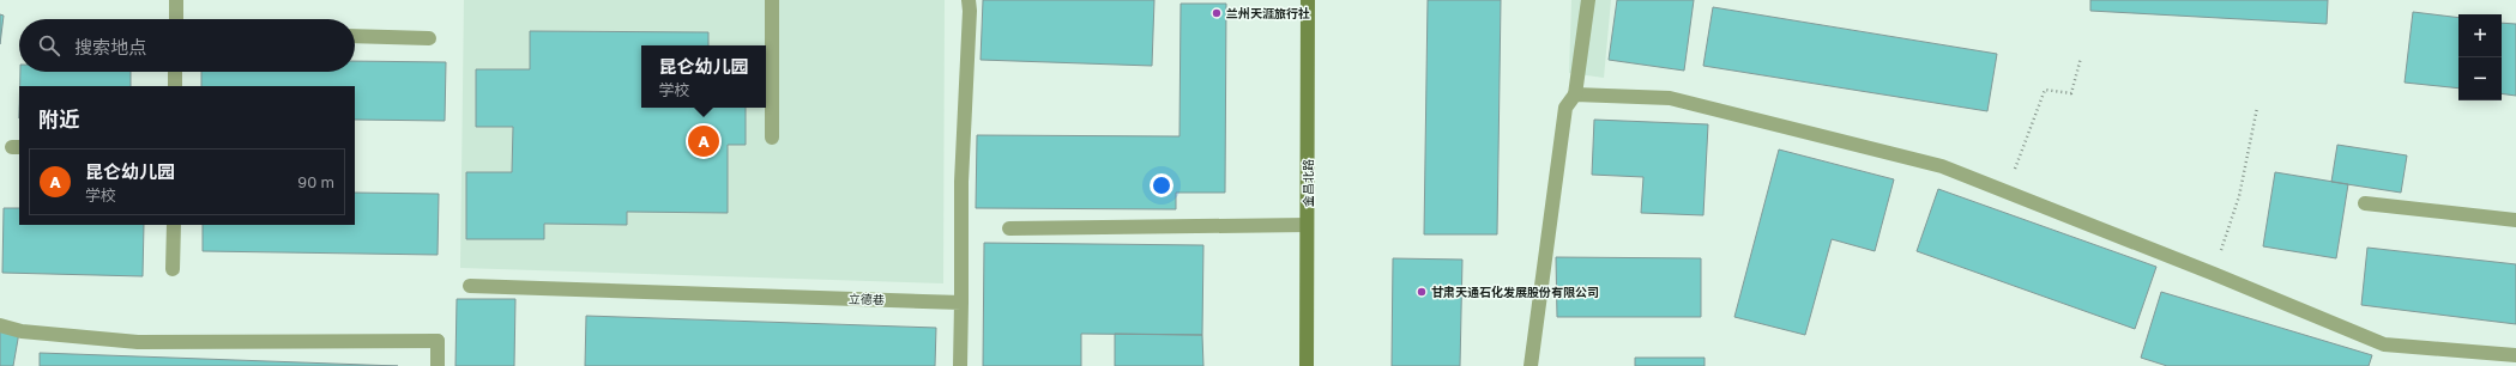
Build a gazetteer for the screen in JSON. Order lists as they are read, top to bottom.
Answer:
{
  "streets": {
    "main road": ["金昌北路"],
    "street": ["立德巷"]
  },
  "places": ["兰州天涯旅行社", "甘肃天通石化发展股份有限公司"],
  "page": {
    "map_buttons": ["+", "−"],
    "search": "搜索地点",
    "popup": ["昆仑幼儿园", "学校"],
    "heading": "附近",
    "pins": "A",
    "list": [
      {
        "mark": "A",
        "name": "昆仑幼儿园",
        "note": "学校",
        "value": "90 m"
      }
    ]
  }
}
